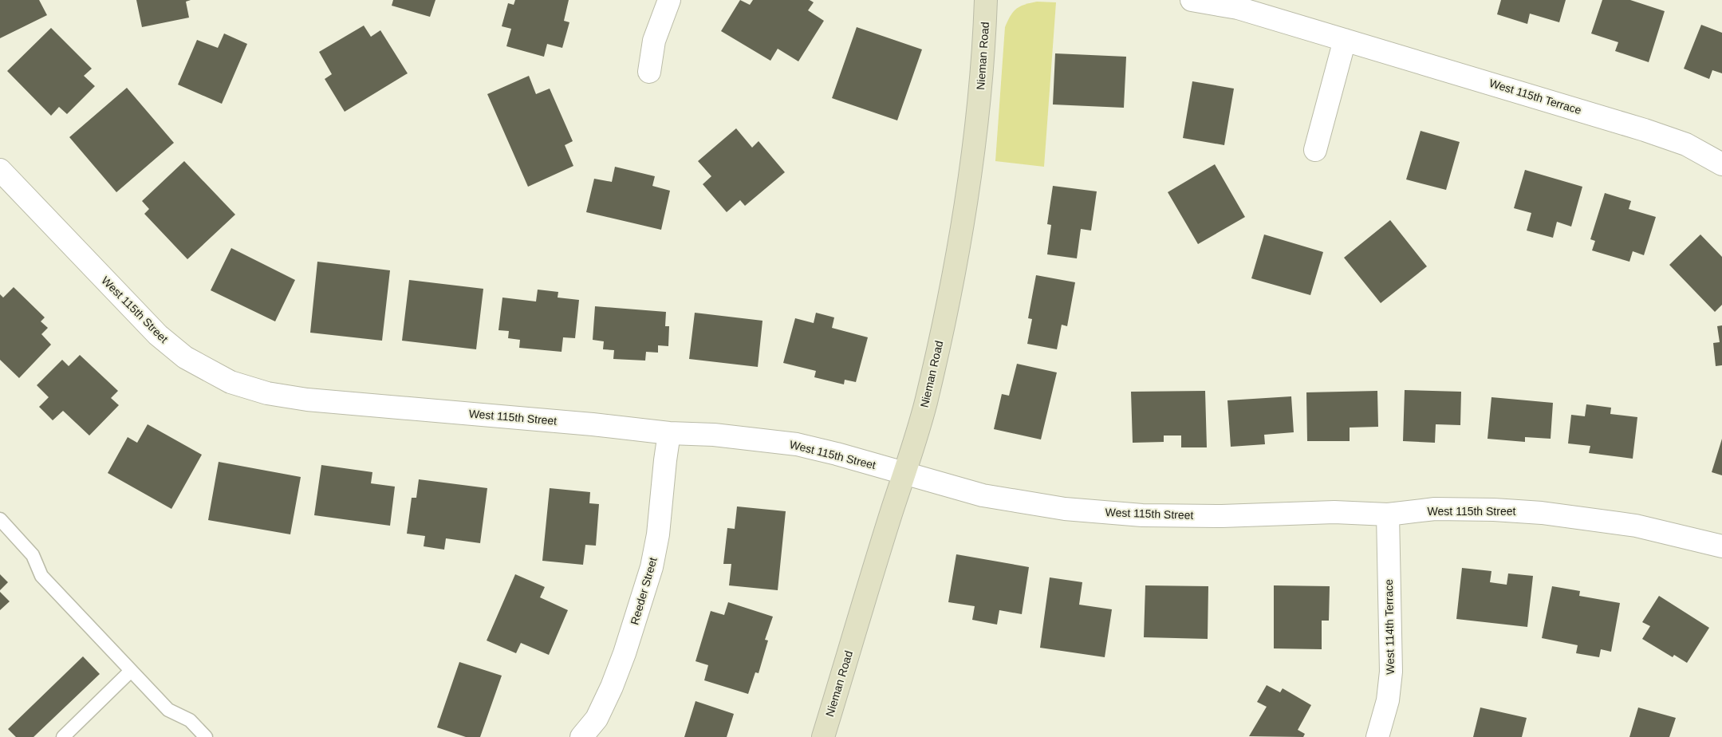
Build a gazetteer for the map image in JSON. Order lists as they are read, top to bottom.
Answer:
{
  "streets": {
    "street": [
      "Nieman Road",
      "West 115th Terrace",
      "West 115th Street",
      "Reeder Street",
      "West 114th Terrace"
    ]
  },
  "crossings": [
    ["Nieman Road", "West 115th Street"],
    ["West 115th Street", "Reeder Street"],
    ["West 115th Street", "West 114th Terrace"]
  ]
}
